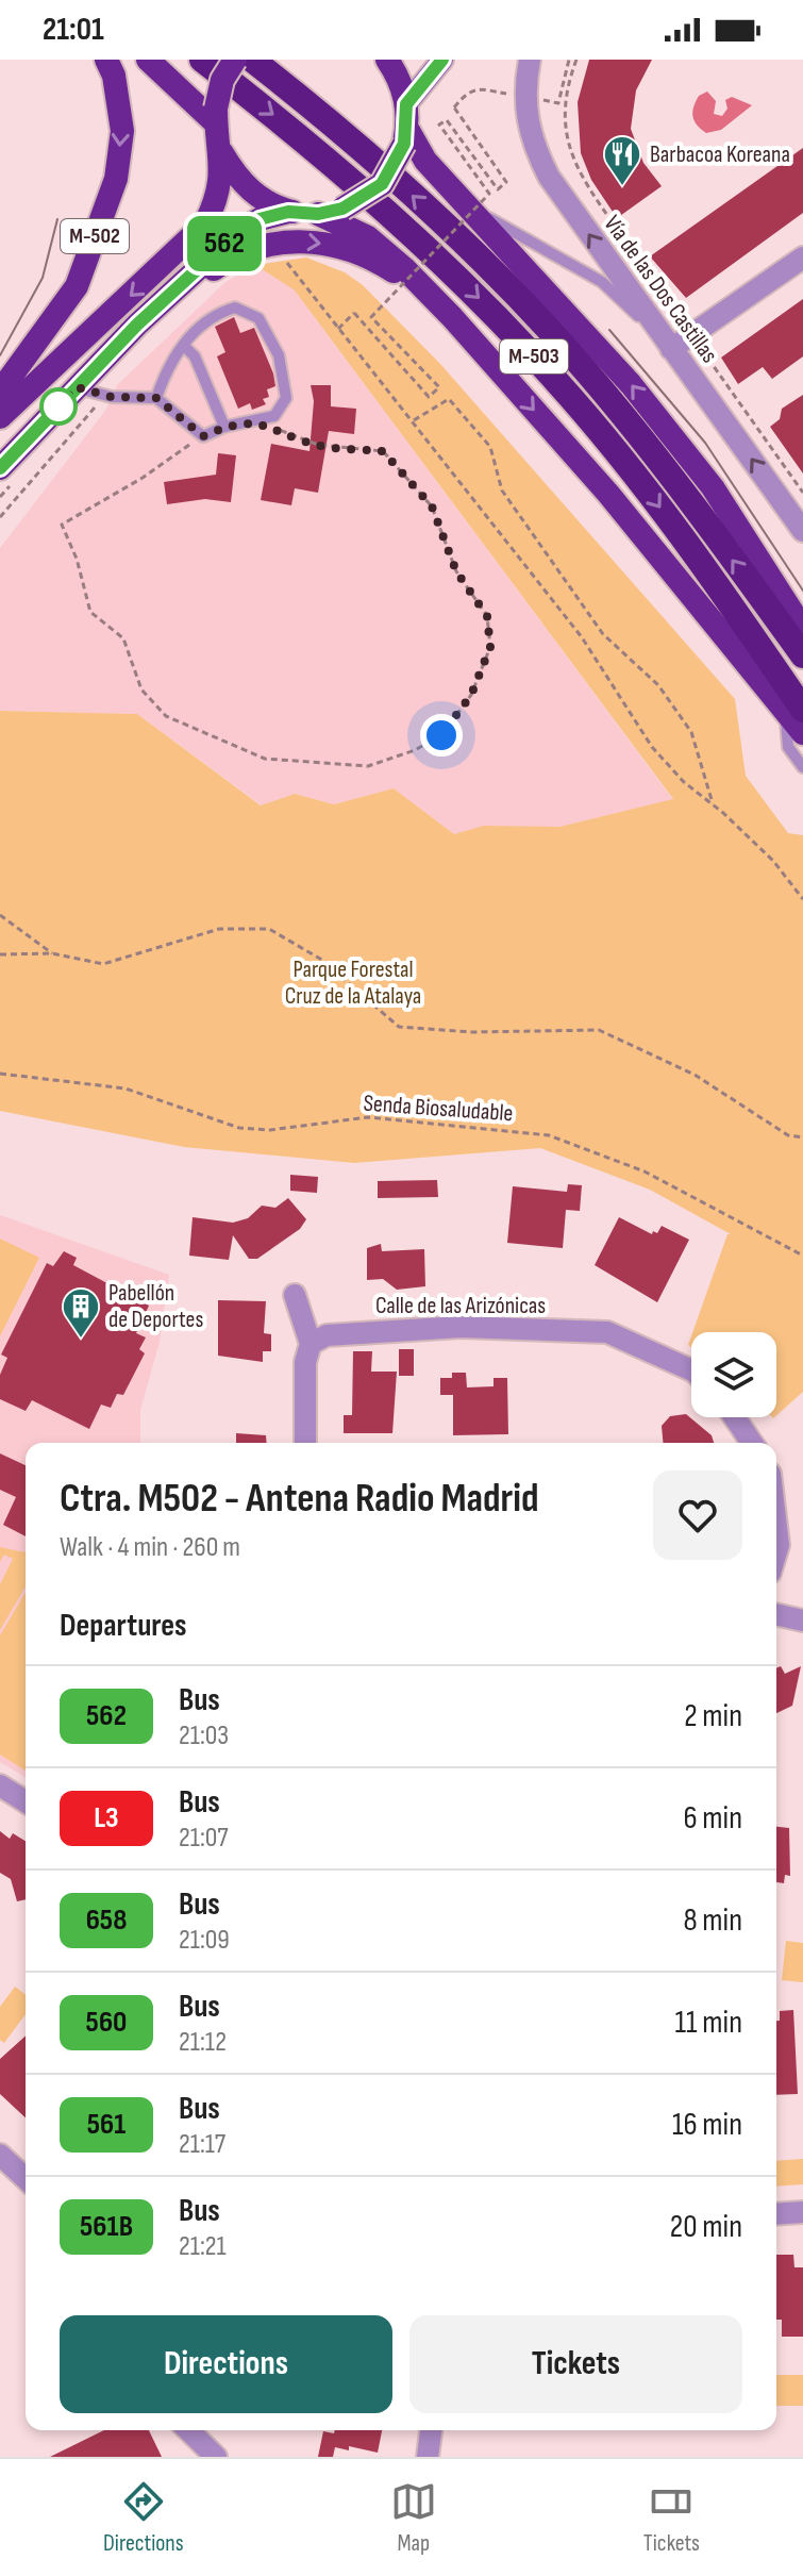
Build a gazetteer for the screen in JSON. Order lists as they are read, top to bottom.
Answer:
{
  "streets": {
    "highway": ["M-502", "M-503"],
    "street": ["Vía de las Dos Castillas", "Calle de las Arizónicas"],
    "path": ["Senda Biosaludable"]
  },
  "crossings": [
    ["M-502", "M-503"]
  ],
  "one_way": ["Vía de las Dos Castillas"],
  "parks": ["Parque Forestal Cruz de la Atalaya"],
  "places": {
    "restaurant": ["Barbacoa Koreana"],
    "building": ["Pabellón de Deportes"]
  },
  "lines": ["bus line 562"],
  "page": {
    "status": "21:01",
    "on_map": "562",
    "heading": [
      ["Ctra. M502 - Antena Radio Madrid", "Walk · 4 min · 260 m"],
      "Departures"
    ],
    "list": [
      {
        "mark": "562",
        "name": "Bus",
        "note": "21:03",
        "value": "2 min"
      },
      {
        "mark": "L3",
        "name": "Bus",
        "note": "21:07",
        "value": "6 min"
      },
      {
        "mark": "658",
        "name": "Bus",
        "note": "21:09",
        "value": "8 min"
      },
      {
        "mark": "560",
        "name": "Bus",
        "note": "21:12",
        "value": "11 min"
      },
      {
        "mark": "561",
        "name": "Bus",
        "note": "21:17",
        "value": "16 min"
      },
      {
        "mark": "561B",
        "name": "Bus",
        "note": "21:21",
        "value": "20 min"
      }
    ],
    "buttons": ["Directions", "Tickets"],
    "tabs": ["Directions", "Map", "Tickets"]
  }
}
